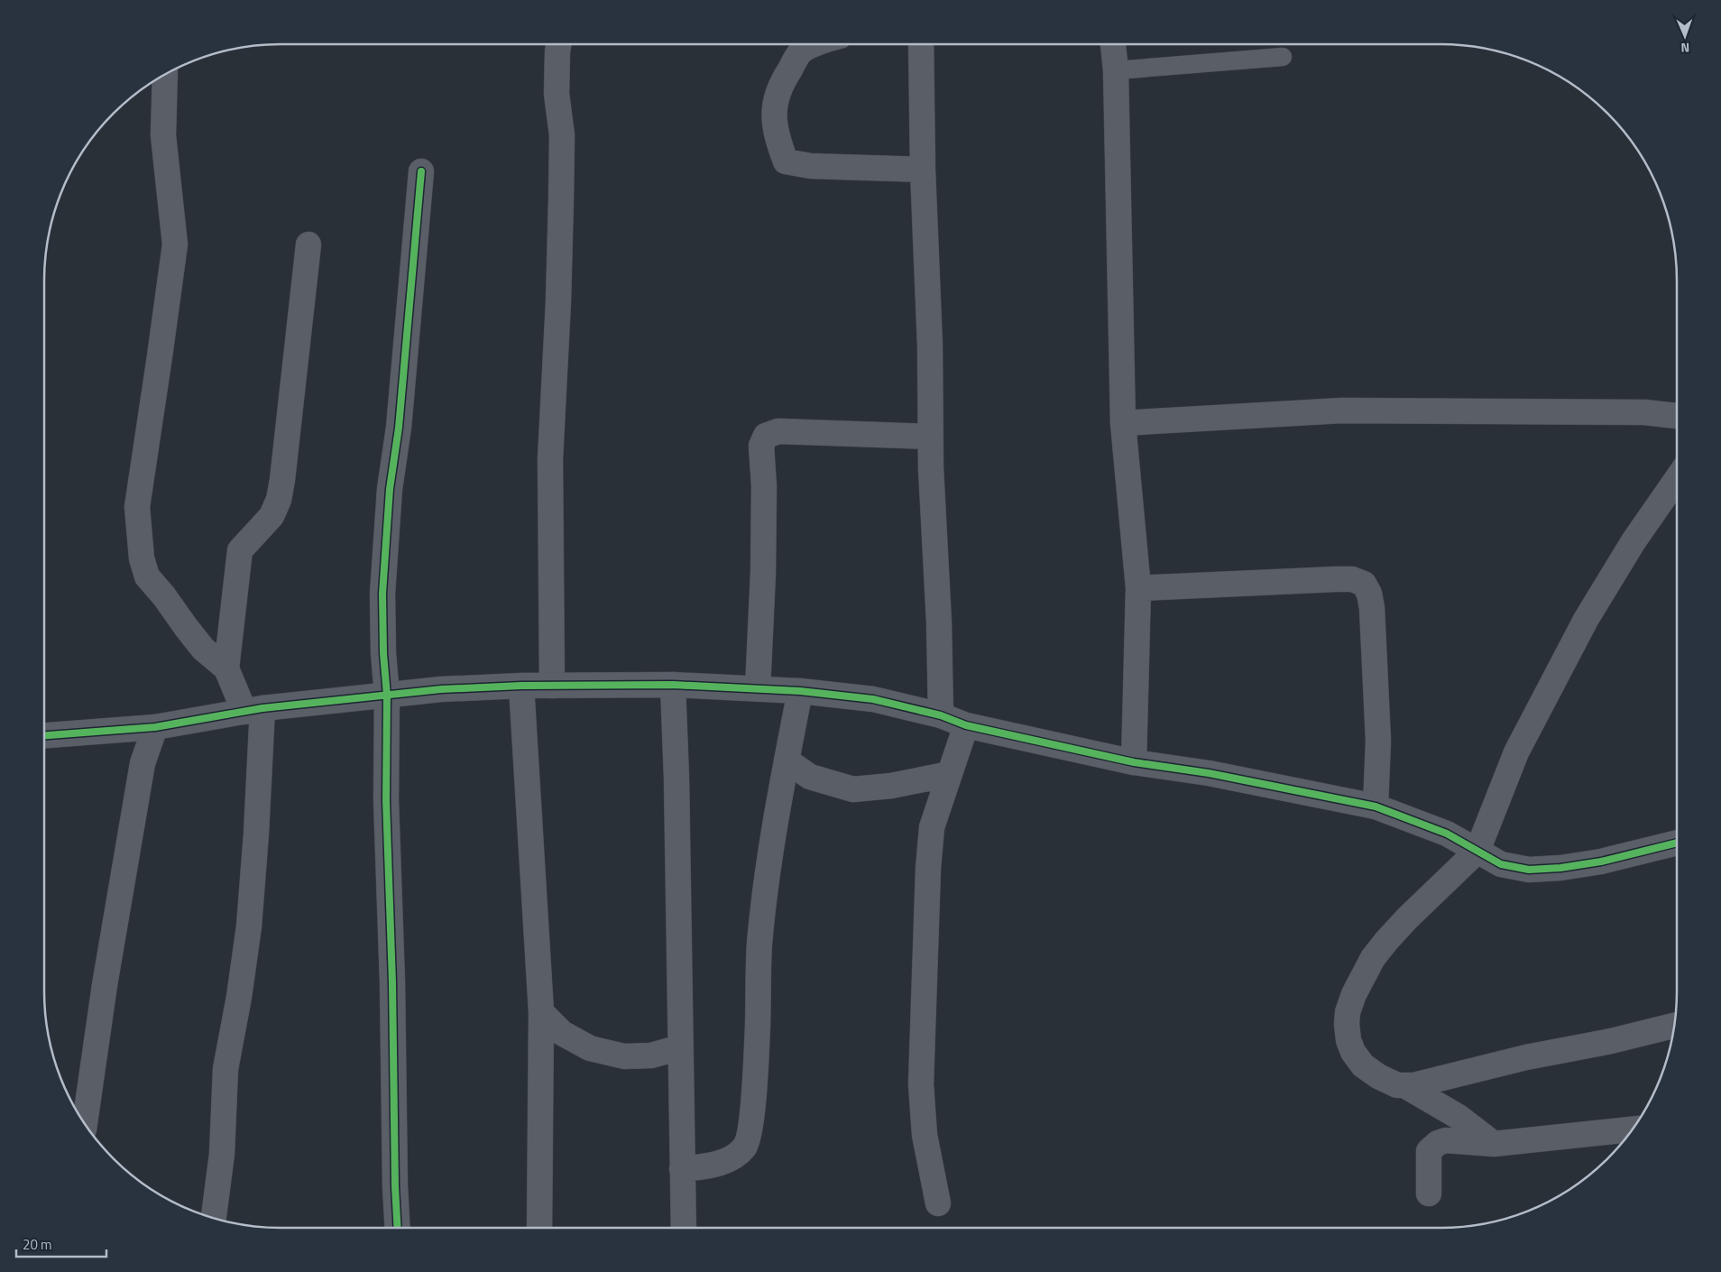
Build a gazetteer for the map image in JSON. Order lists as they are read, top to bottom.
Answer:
{
  "scale_bar": "20 m",
  "north": "bottom"
}
